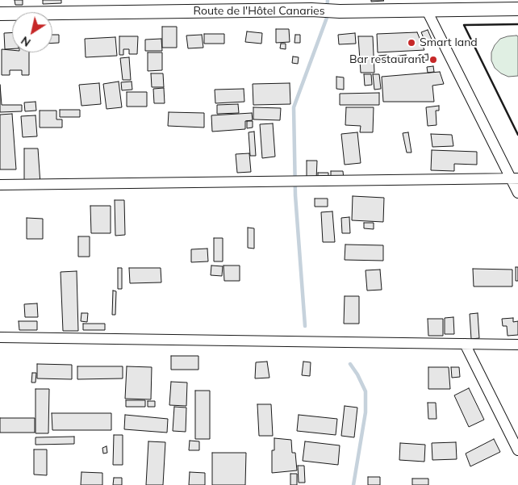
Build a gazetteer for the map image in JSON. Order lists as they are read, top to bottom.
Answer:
{
  "streets": {
    "street": ["Route de l'Hôtel Canaries"]
  },
  "places": ["Smart land", "Bar restaurant"],
  "north": "bottom left"
}
